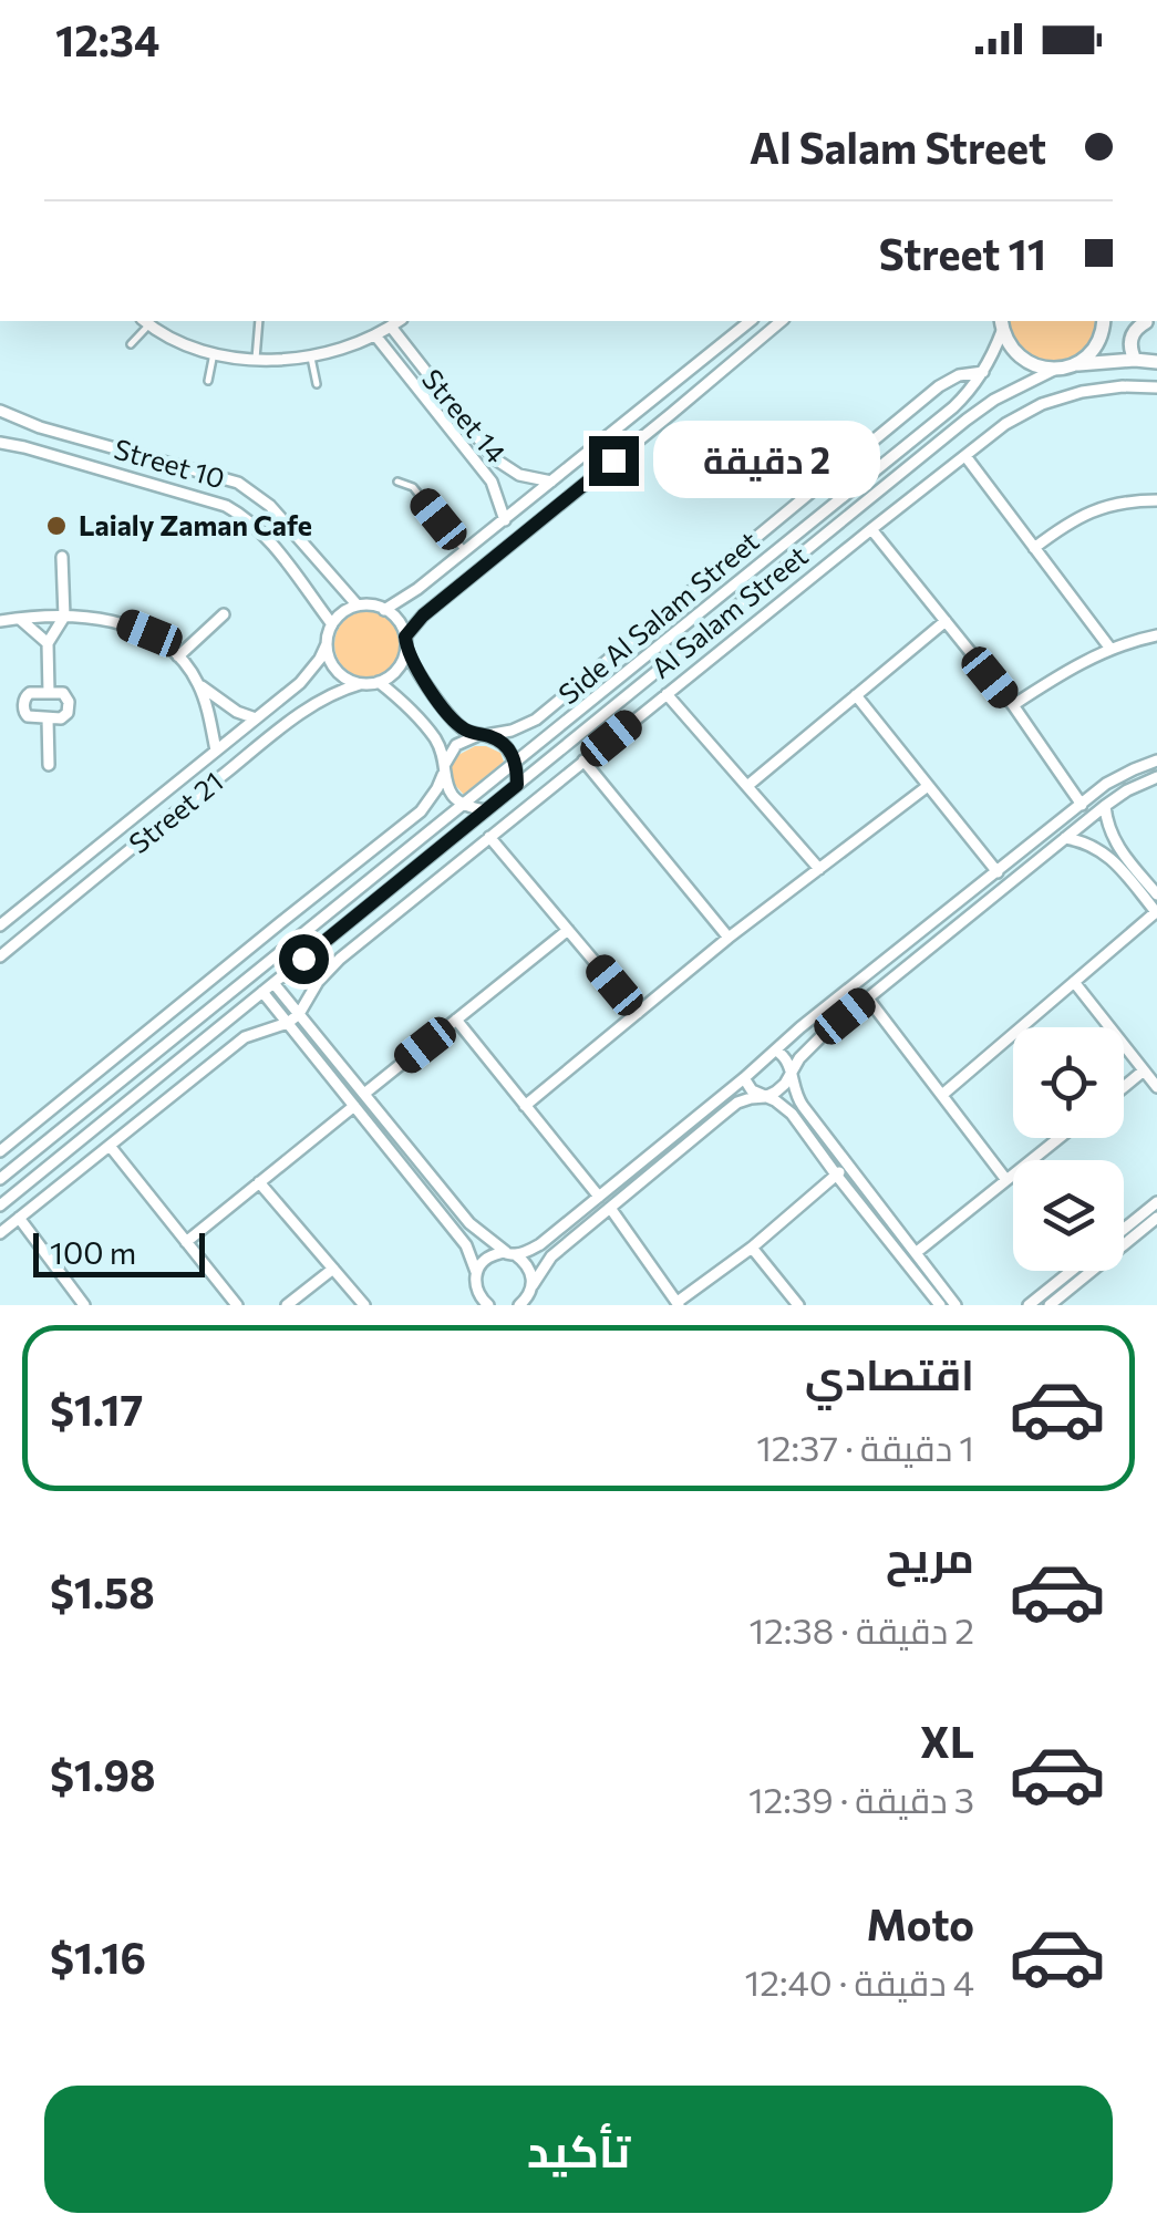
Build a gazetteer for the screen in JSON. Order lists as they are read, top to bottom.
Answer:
{
  "streets": {
    "street": [
      "Street 14",
      "Street 10",
      "Al Salam Street",
      "Side Al Salam Street",
      "Street 21"
    ]
  },
  "crossings": [
    ["Street 10", "Street 21"],
    ["Al Salam Street", "Side Al Salam Street"]
  ],
  "places": ["Laialy Zaman Cafe"],
  "scale_bar": "100 m",
  "page": {
    "status": "12:34",
    "banner": ["Al Salam Street", "Street 11"],
    "bubble": "2 دقيقة",
    "scale": "100 m",
    "list": [
      {
        "name": "اقتصادي",
        "note": "1 دقيقة · 12:37",
        "value": "$1.17"
      },
      {
        "name": "مريح",
        "note": "2 دقيقة · 12:38",
        "value": "$1.58"
      },
      {
        "name": "XL",
        "note": "3 دقيقة · 12:39",
        "value": "$1.98"
      },
      {
        "name": "Moto",
        "note": "4 دقيقة · 12:40",
        "value": "$1.16"
      }
    ],
    "buttons": "تأكيد"
  }
}
